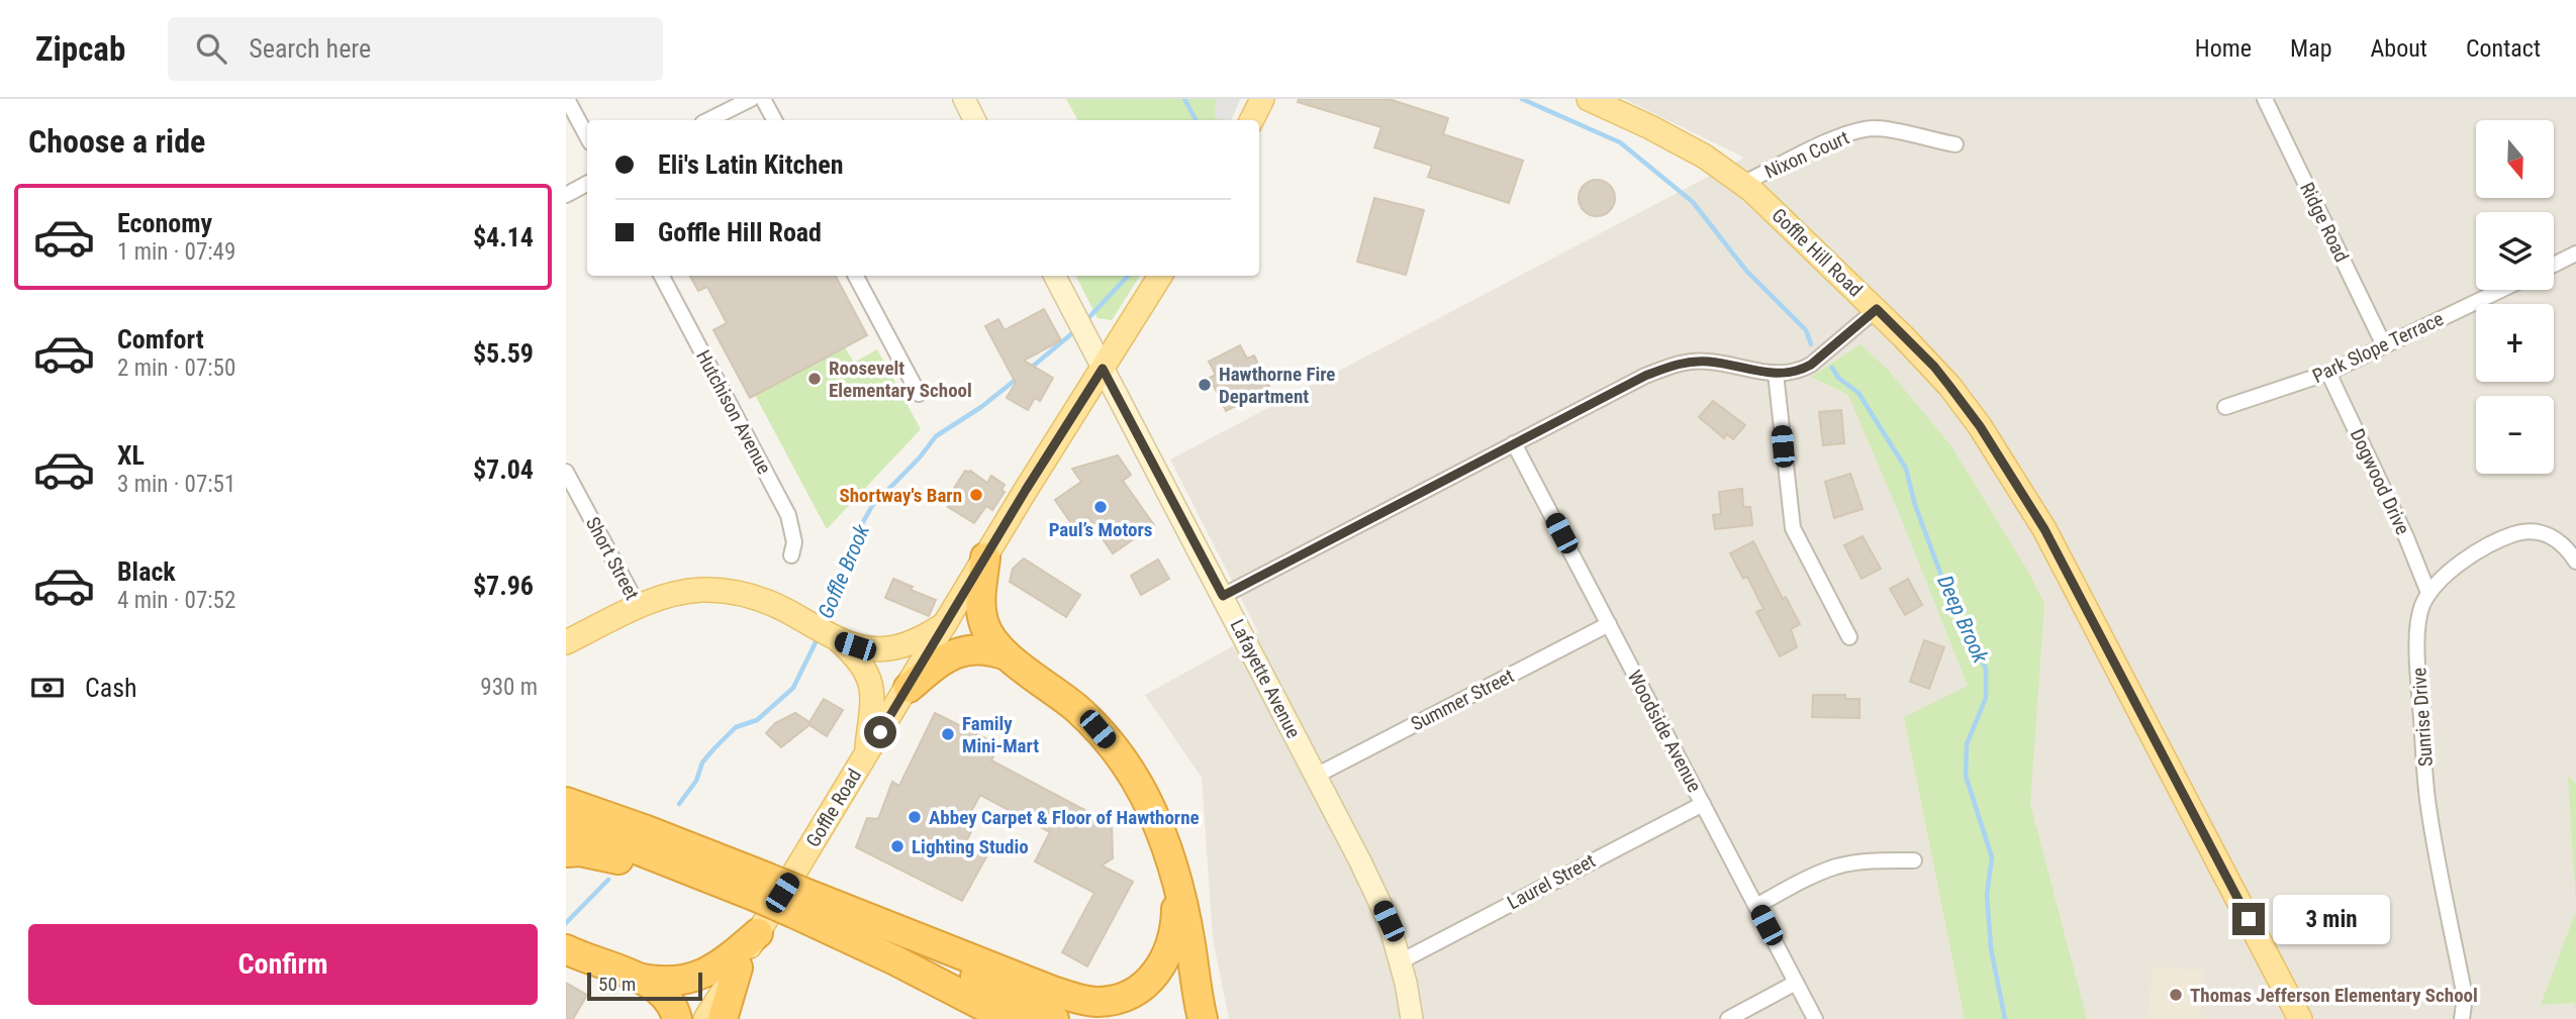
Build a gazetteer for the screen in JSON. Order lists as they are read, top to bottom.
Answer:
{
  "streets": {
    "main road": ["Goffle Hill Road", "Goffle Road"],
    "street": [
      "Nixon Court",
      "Ridge Road",
      "Park Slope Terrace",
      "Hutchison Avenue",
      "Dogwood Drive",
      "Short Street",
      "Lafayette Avenue",
      "Summer Street",
      "Sunrise Drive",
      "Woodside Avenue",
      "Laurel Street"
    ]
  },
  "crossings": [
    ["Nixon Court", "Goffle Hill Road"],
    ["Ridge Road", "Park Slope Terrace"],
    ["Park Slope Terrace", "Dogwood Drive"],
    ["Dogwood Drive", "Sunrise Drive"],
    ["Lafayette Avenue", "Summer Street"],
    ["Lafayette Avenue", "Goffle Road"],
    ["Lafayette Avenue", "Laurel Street"],
    ["Summer Street", "Woodside Avenue"],
    ["Woodside Avenue", "Laurel Street"]
  ],
  "water": ["Goffle Brook", "Deep Brook"],
  "places": [
    "Roosevelt Elementary School",
    "Hawthorne Fire Department",
    "Shortway's Barn",
    "Paul’s Motors",
    "Family Mini-Mart",
    "Abbey Carpet & Floor of Hawthorne",
    "Lighting Studio",
    "Thomas Jefferson Elementary School"
  ],
  "scale_bar": "50 m",
  "north": "bottom",
  "page": {
    "header": "Zipcab",
    "search": "Search here",
    "nav": [
      "Home",
      "Map",
      "About",
      "Contact"
    ],
    "heading": "Choose a ride",
    "map_buttons": ["+", "−"],
    "banner": ["Eli's Latin Kitchen", "Goffle Hill Road"],
    "list": [
      {
        "name": "Economy",
        "note": "1 min · 07:49",
        "value": "$4.14"
      },
      {
        "name": "Comfort",
        "note": "2 min · 07:50",
        "value": "$5.59"
      },
      {
        "name": "XL",
        "note": "3 min · 07:51",
        "value": "$7.04"
      },
      {
        "name": "Black",
        "note": "4 min · 07:52",
        "value": "$7.96"
      }
    ],
    "pay": ["Cash", "930 m"],
    "bubble": "3 min",
    "buttons": "Confirm",
    "scale": "50 m"
  }
}
